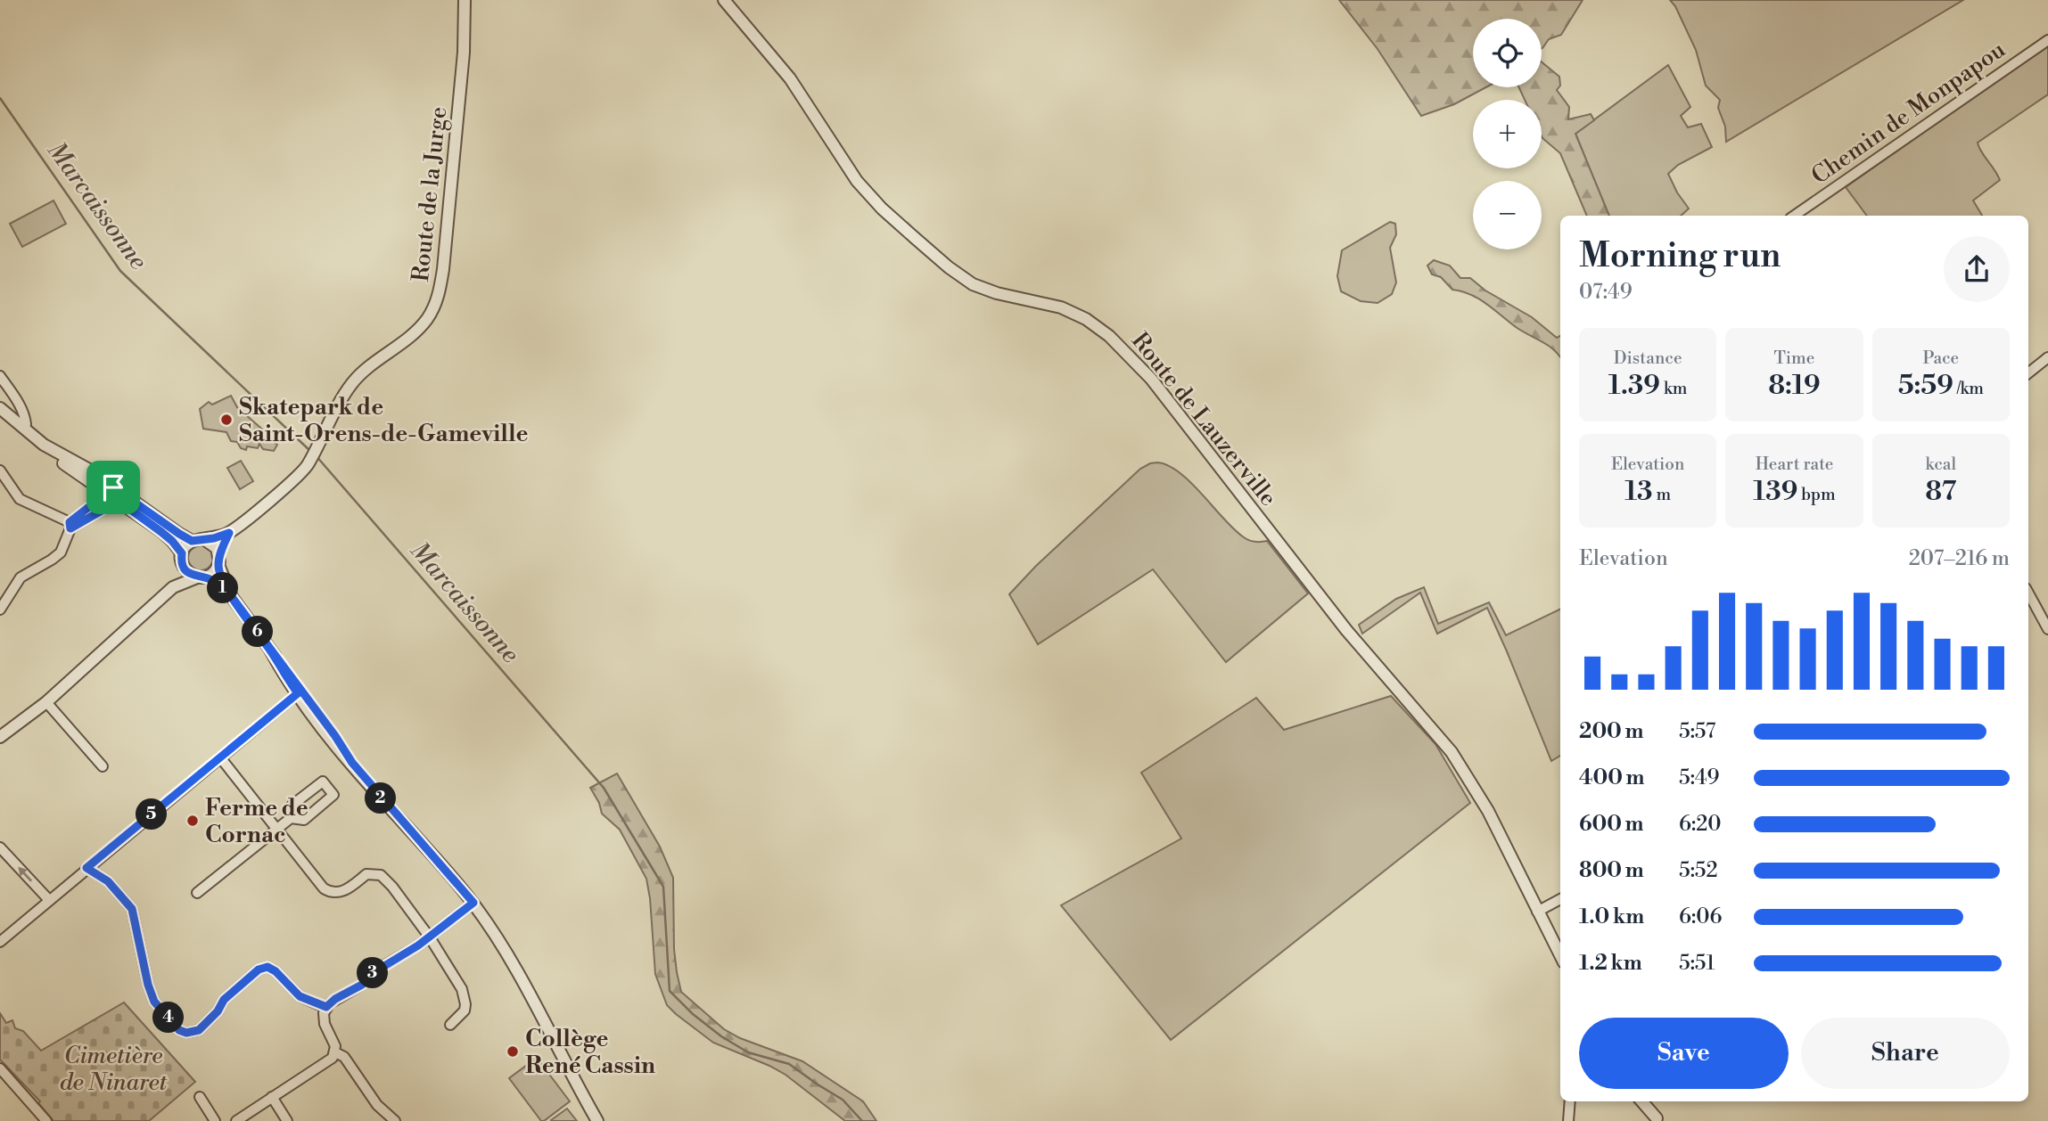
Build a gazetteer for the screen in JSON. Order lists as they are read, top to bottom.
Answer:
{
  "streets": {
    "street": ["Chemin de Monpapou", "Route de la Jurge", "Route de Lauzerville"]
  },
  "water": ["Marcaissonne"],
  "parks": ["Cimetière de Ninaret"],
  "places": ["Skatepark de Saint-Orens-de-Gameville", "Ferme de Cornac", "Collège René Cassin"],
  "page": {
    "map_buttons": ["+", "−"],
    "heading": ["Morning run", "07:49"],
    "stats": [
      ["Distance", "1.39 km"],
      ["Time", "8:19"],
      ["Pace", "5:59 /km"],
      ["Elevation", "13 m"],
      ["Heart rate", "139 bpm"],
      ["kcal", "87"]
    ],
    "chart": ["Elevation", "207–216 m"],
    "pins": [
      "1",
      "6",
      "2",
      "5",
      "3",
      "4"
    ],
    "list": [
      {
        "name": "200 m",
        "note": "5:57"
      },
      {
        "name": "400 m",
        "note": "5:49"
      },
      {
        "name": "600 m",
        "note": "6:20"
      },
      {
        "name": "800 m",
        "note": "5:52"
      },
      {
        "name": "1.0 km",
        "note": "6:06"
      },
      {
        "name": "1.2 km",
        "note": "5:51"
      }
    ],
    "buttons": ["Save", "Share"]
  }
}
